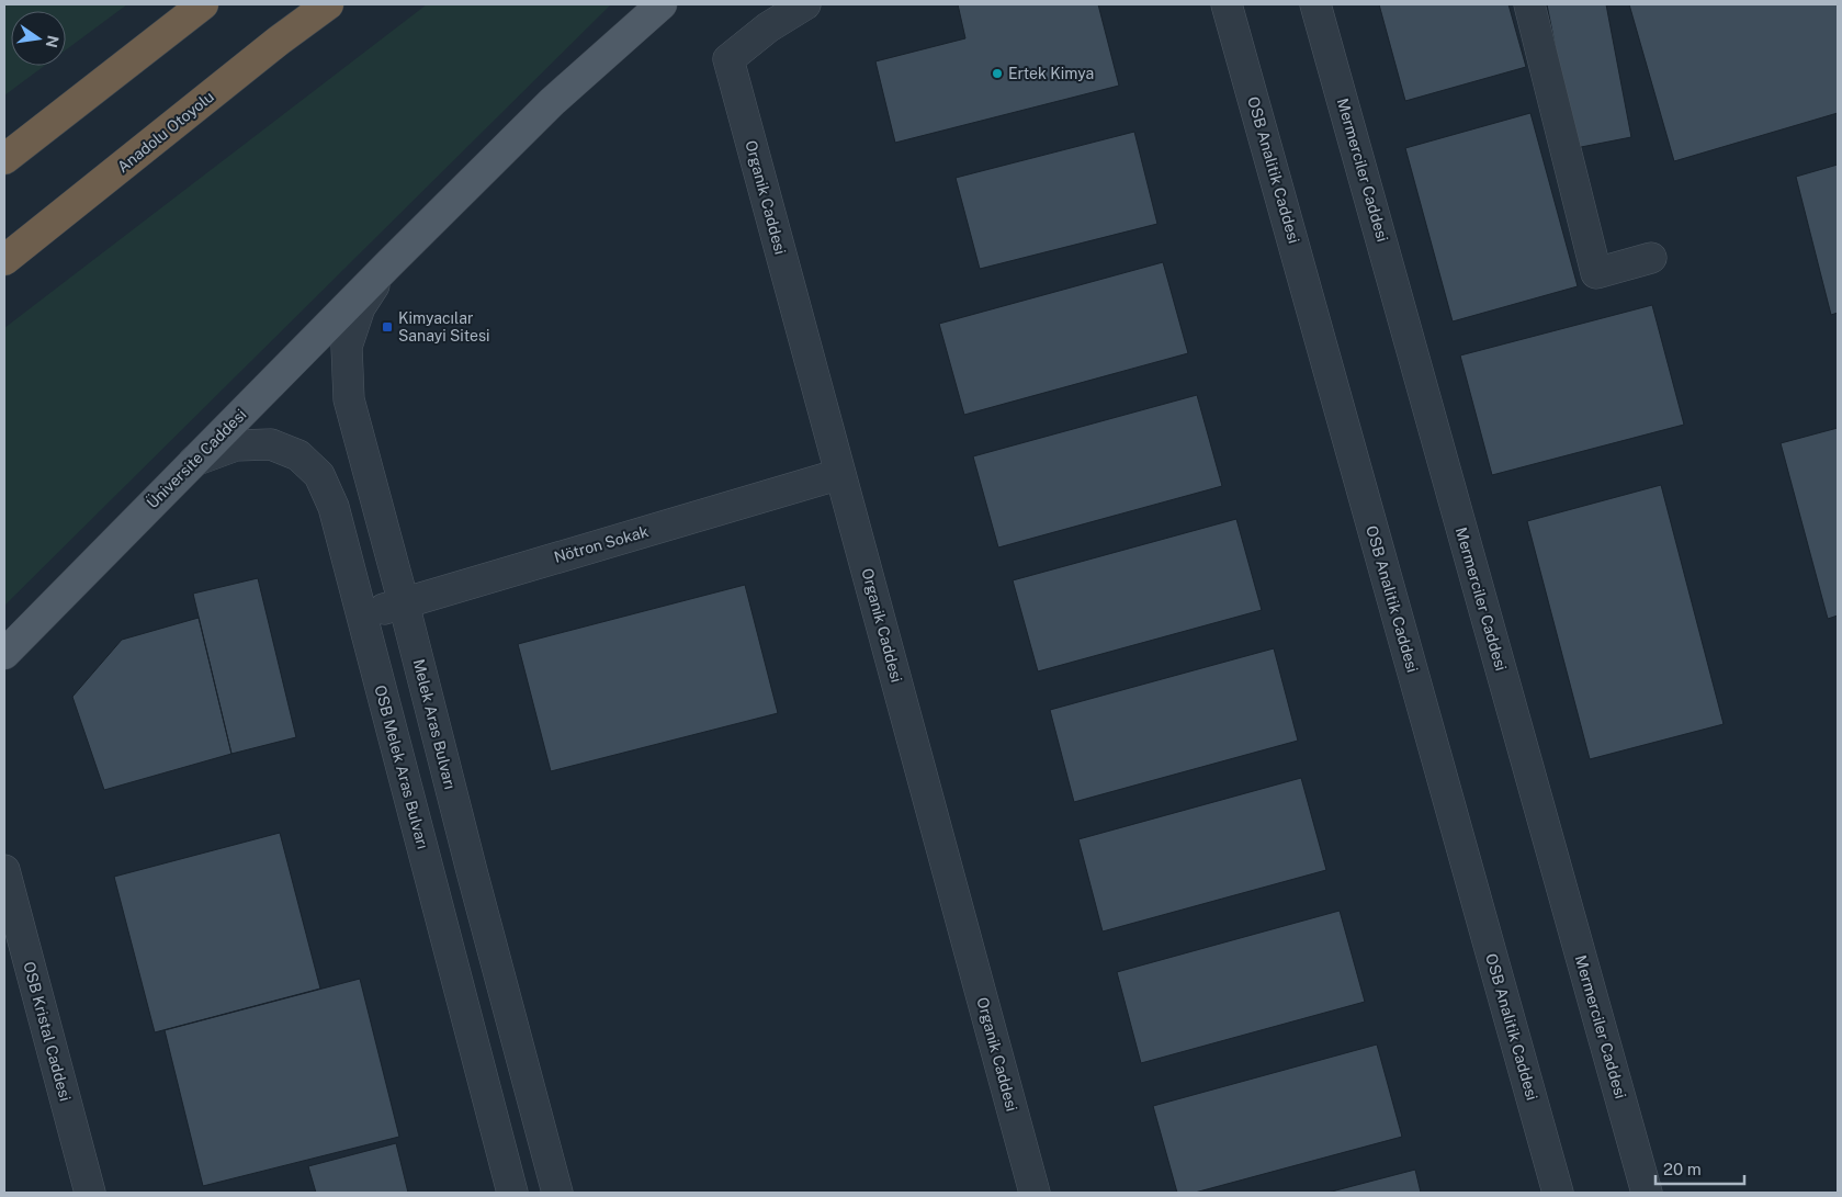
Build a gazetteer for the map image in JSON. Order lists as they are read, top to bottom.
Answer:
{
  "streets": {
    "highway": ["Anadolu Otoyolu"],
    "main road": ["Üniversite Caddesi"],
    "street": [
      "OSB Analitik Caddesi",
      "Mermerciler Caddesi",
      "Organik Caddesi",
      "Nötron Sokak",
      "Melek Aras Bulvarı",
      "OSB Melek Aras Bulvarı",
      "OSB Kristal Caddesi"
    ]
  },
  "crossings": [
    ["Organik Caddesi", "Nötron Sokak"],
    ["Üniversite Caddesi", "Melek Aras Bulvarı"],
    ["Üniversite Caddesi", "OSB Melek Aras Bulvarı"],
    ["Nötron Sokak", "Melek Aras Bulvarı"],
    ["Nötron Sokak", "OSB Melek Aras Bulvarı"]
  ],
  "places": {
    "other": ["Ertek Kimya"],
    "transit": ["Kimyacılar Sanayi Sitesi"]
  },
  "scale_bar": "20 m",
  "north": "right"
}
